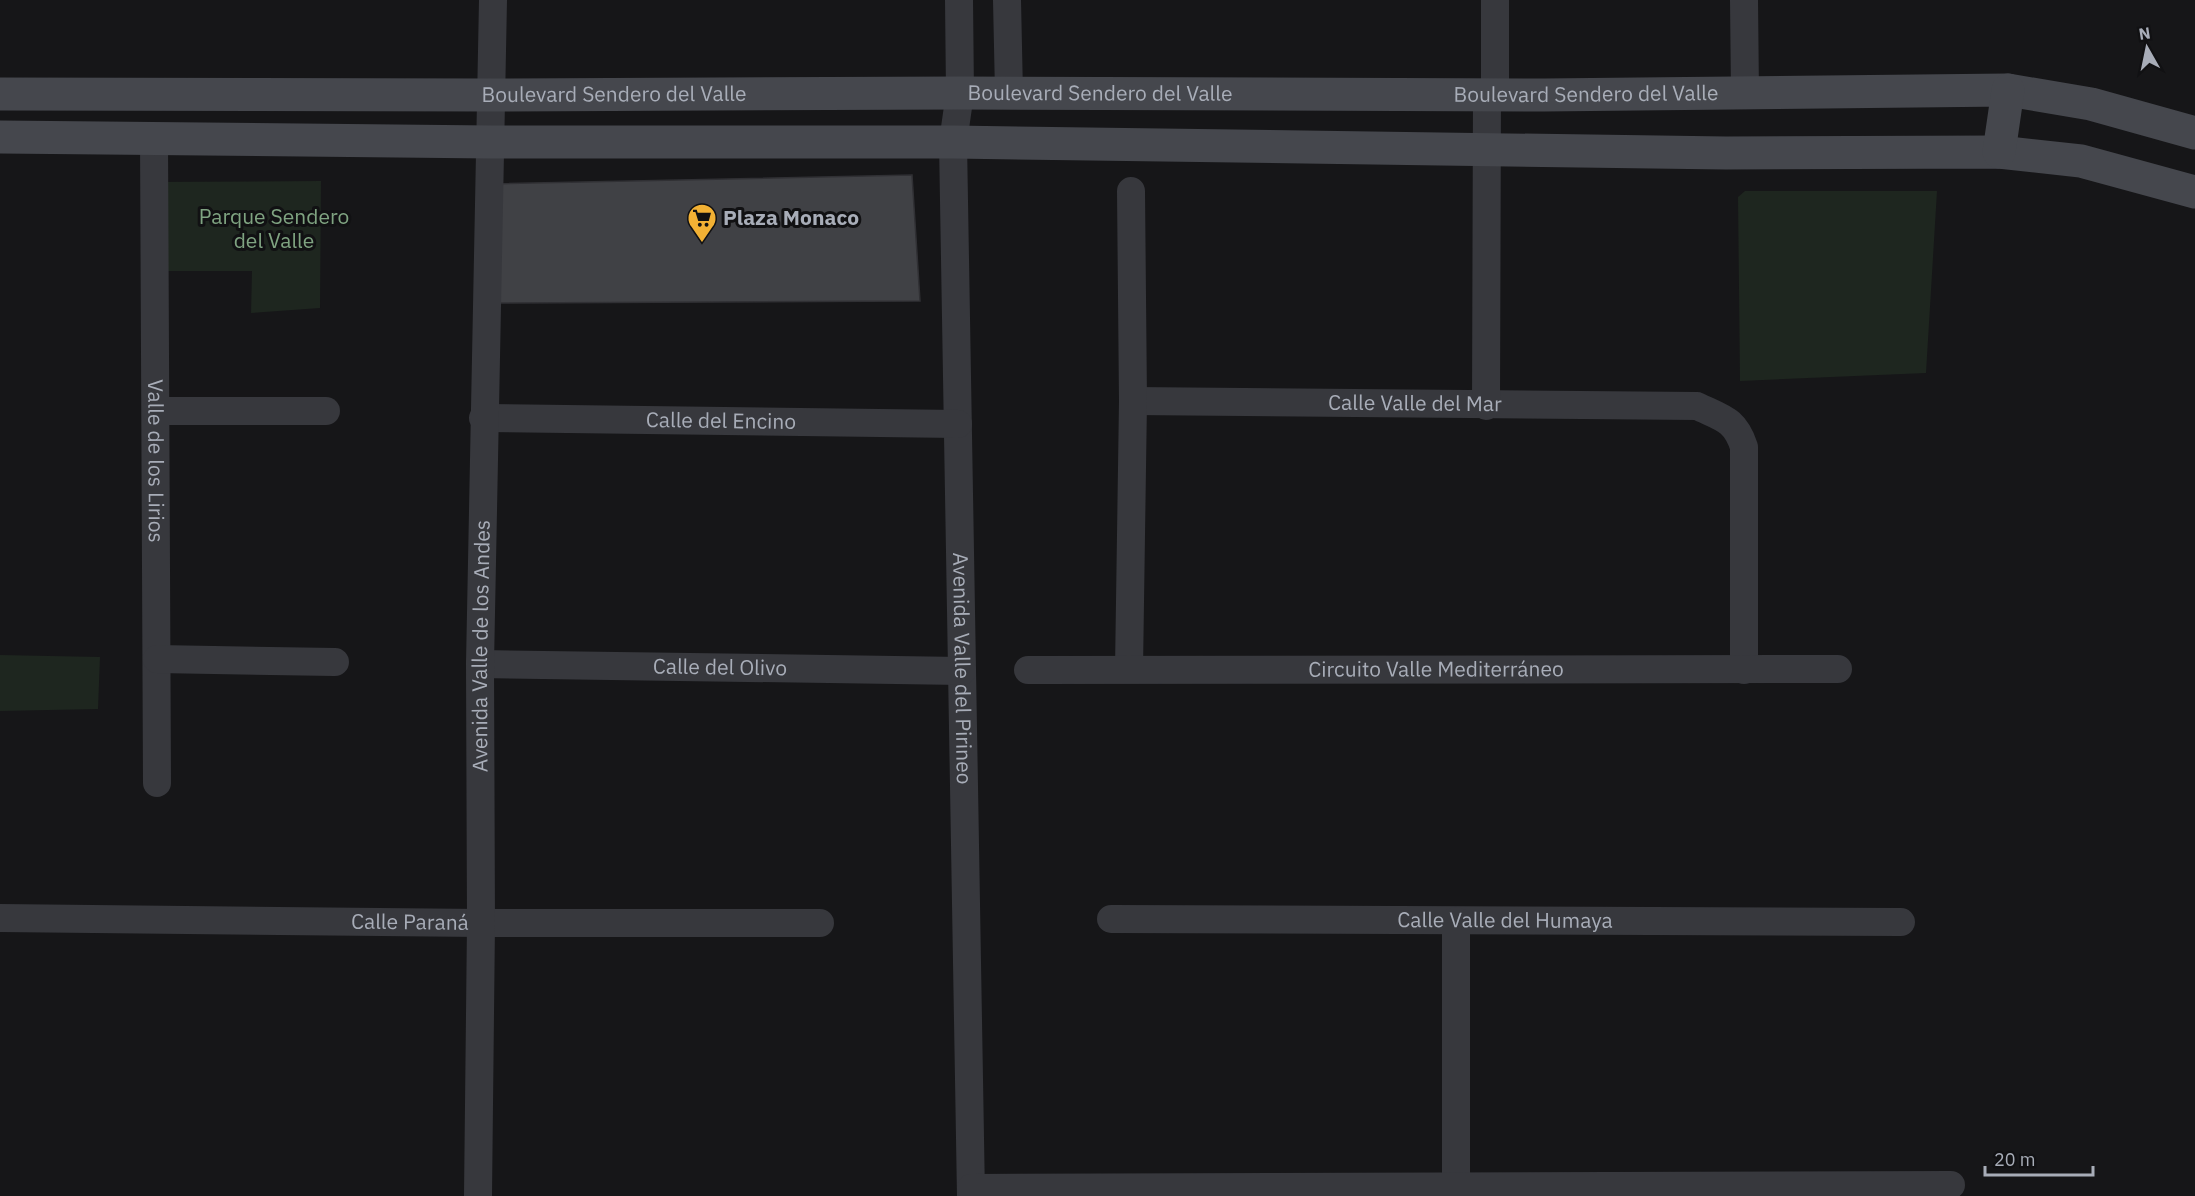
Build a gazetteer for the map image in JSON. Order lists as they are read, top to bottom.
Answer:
{
  "streets": {
    "street": [
      "Boulevard Sendero del Valle",
      "Calle Valle del Mar",
      "Calle del Encino",
      "Valle de los Lirios",
      "Avenida Valle de los Andes",
      "Calle del Olivo",
      "Avenida Valle del Pirineo",
      "Circuito Valle Mediterráneo",
      "Calle Valle del Humaya",
      "Calle Paraná"
    ]
  },
  "crossings": [
    ["Boulevard Sendero del Valle", "Avenida Valle de los Andes"],
    ["Boulevard Sendero del Valle", "Avenida Valle del Pirineo"],
    ["Calle Valle del Mar", "Circuito Valle Mediterráneo"],
    ["Calle del Encino", "Avenida Valle de los Andes"],
    ["Calle del Encino", "Avenida Valle del Pirineo"],
    ["Avenida Valle de los Andes", "Calle del Olivo"],
    ["Avenida Valle de los Andes", "Calle Paraná"],
    ["Calle del Olivo", "Avenida Valle del Pirineo"]
  ],
  "parks": ["Parque Sendero del Valle"],
  "places": {
    "supermarket": ["Plaza Monaco"]
  },
  "scale_bar": "20 m",
  "north": "top"
}
